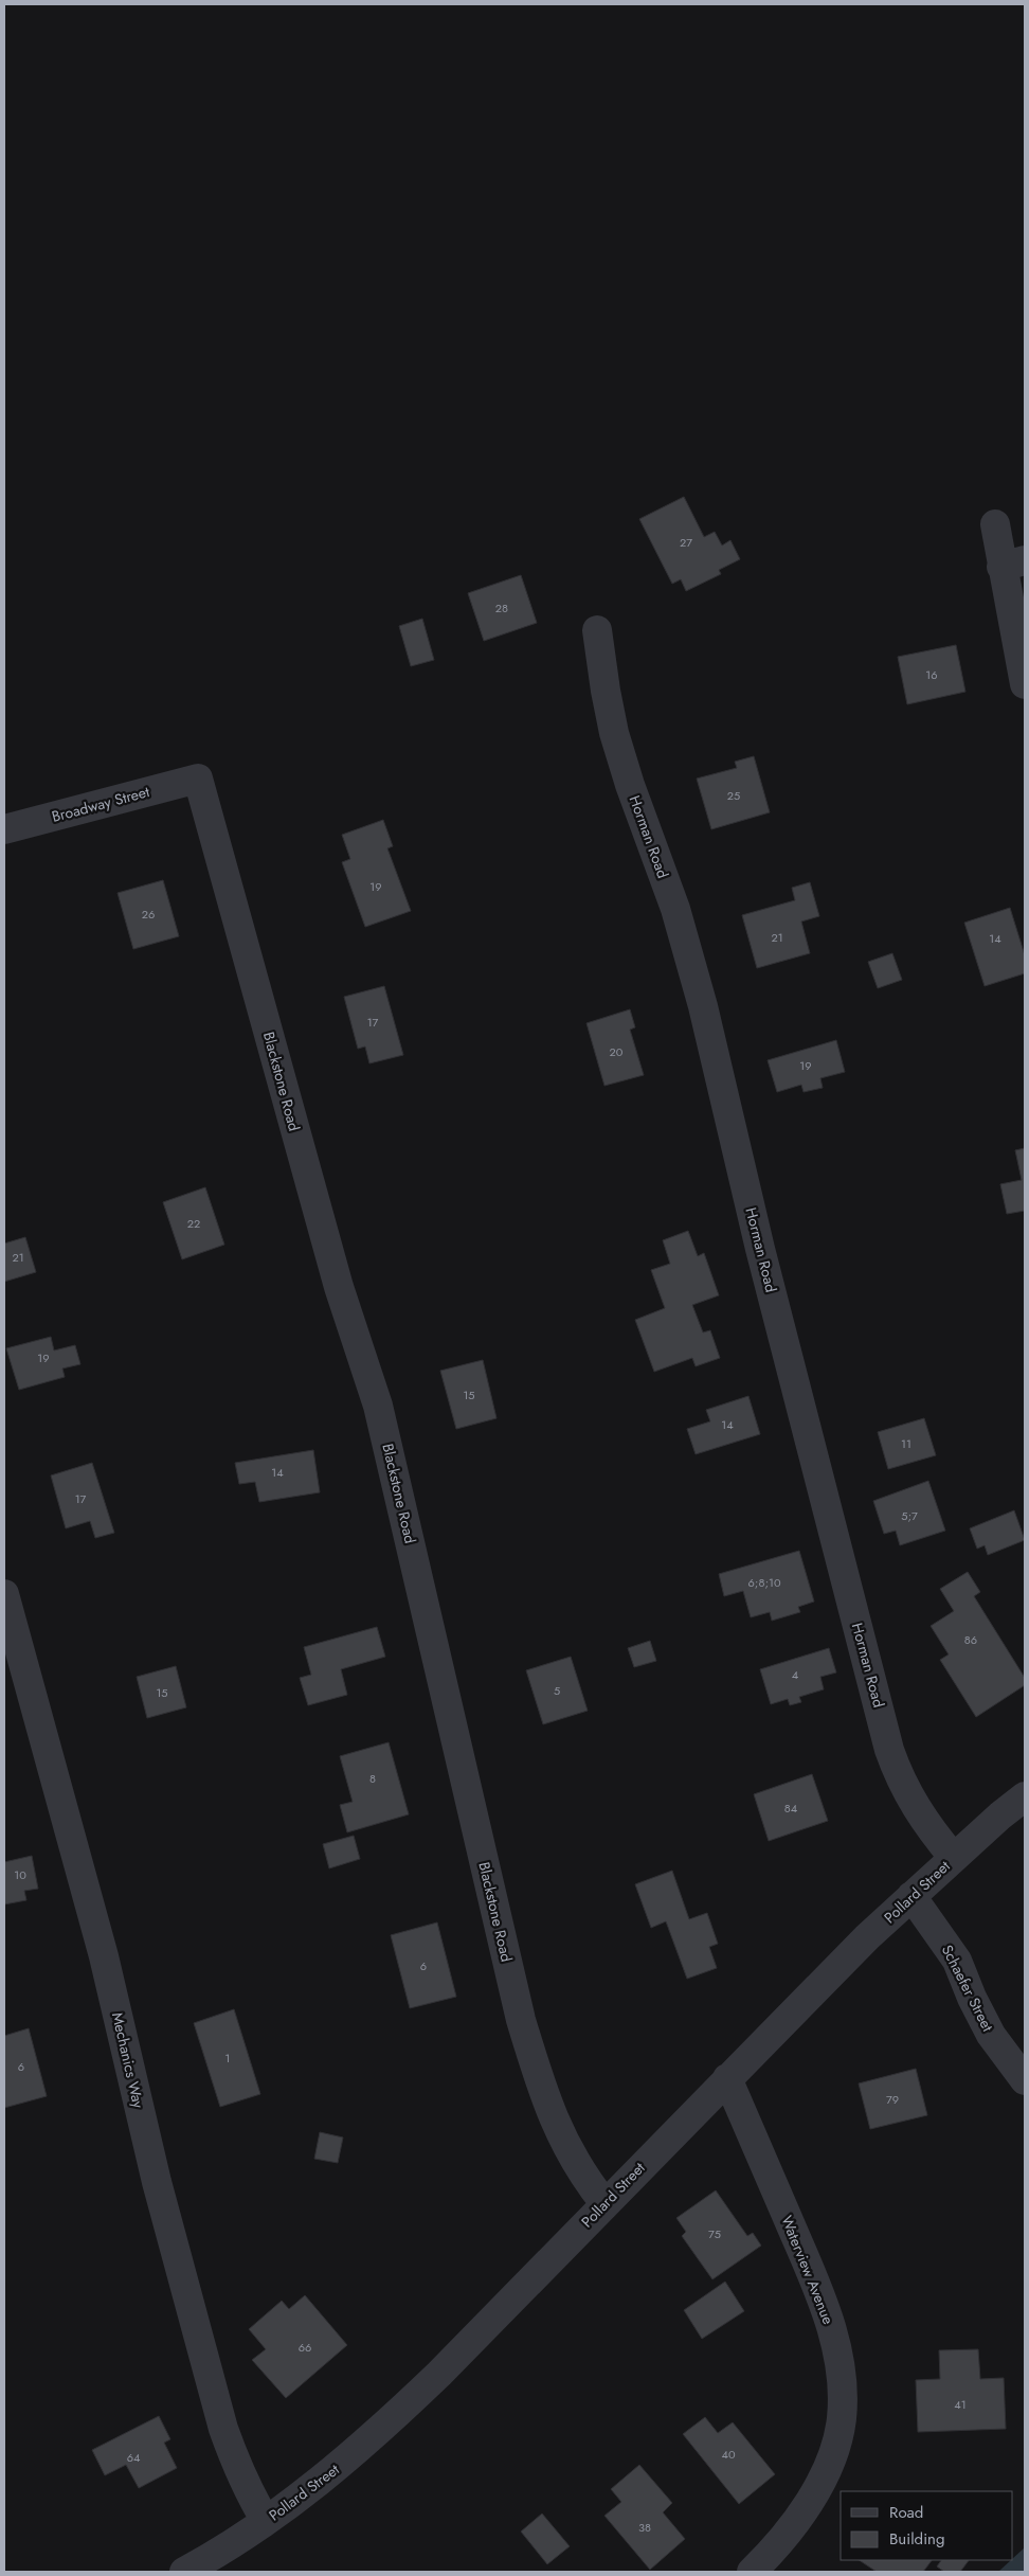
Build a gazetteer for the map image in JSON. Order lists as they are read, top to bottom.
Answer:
{
  "streets": {
    "street": [
      "Broadway Street",
      "Horman Road",
      "Blackstone Road",
      "Pollard Street",
      "Schaefer Street",
      "Mechanics Way",
      "Waterview Avenue"
    ]
  },
  "crossings": [
    ["Broadway Street", "Blackstone Road"],
    ["Horman Road", "Pollard Street"],
    ["Blackstone Road", "Pollard Street"],
    ["Pollard Street", "Schaefer Street"],
    ["Pollard Street", "Mechanics Way"],
    ["Pollard Street", "Waterview Avenue"]
  ],
  "house_numbers": [
    "27",
    "28",
    "16",
    "25",
    "19",
    "26",
    "21",
    "14",
    "17",
    "20",
    "19",
    "22",
    "21",
    "19",
    "15",
    "14",
    "11",
    "14",
    "17",
    "5;7",
    "6;8;10",
    "86",
    "4",
    "5",
    "15",
    "8",
    "84",
    "10",
    "6",
    "1",
    "6",
    "79",
    "75",
    "66",
    "41",
    "40",
    "64",
    "38"
  ],
  "legend": ["Road", "Building"]
}
